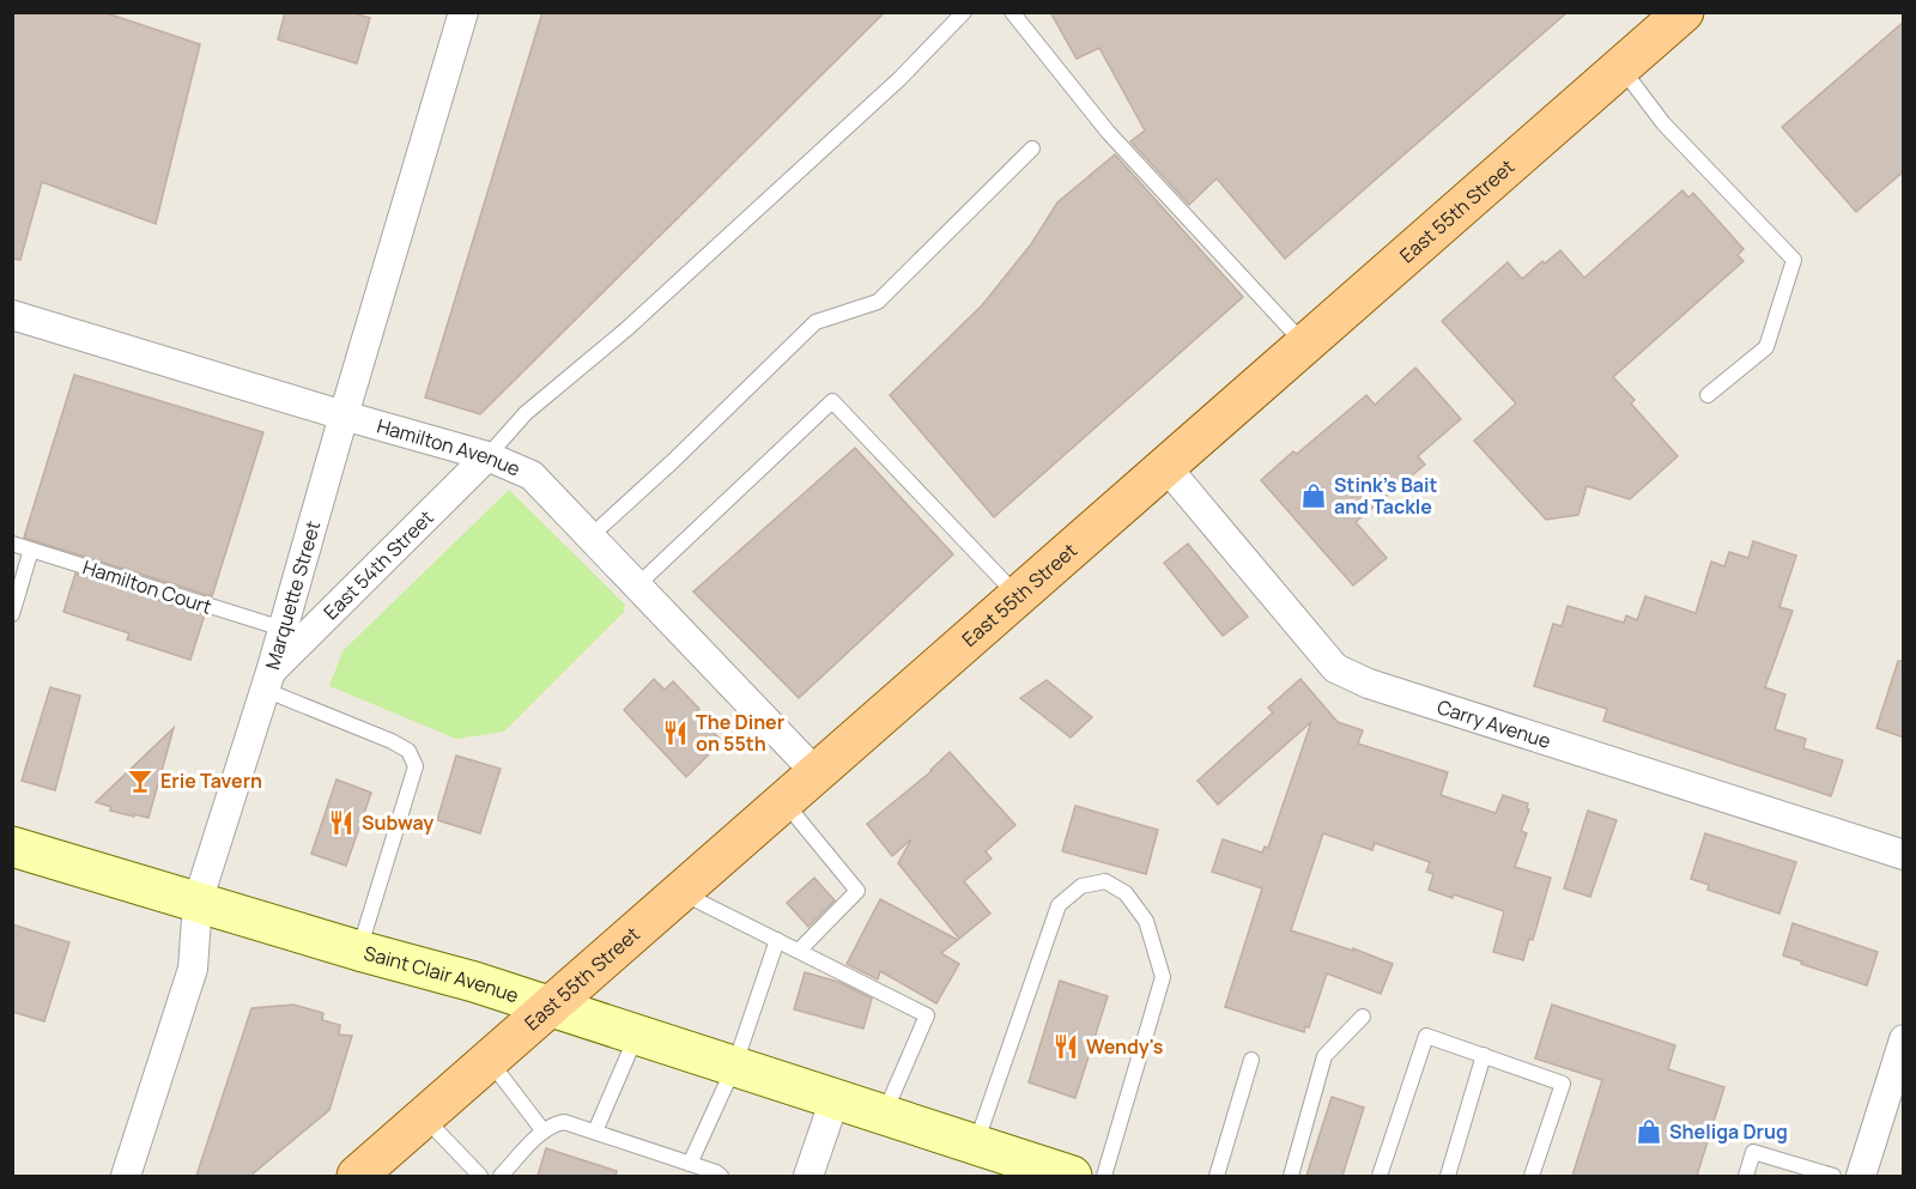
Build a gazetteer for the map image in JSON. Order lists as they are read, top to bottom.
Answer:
{
  "streets": {
    "main road": ["East 55th Street", "Saint Clair Avenue"],
    "street": [
      "Hamilton Avenue",
      "East 54th Street",
      "Marquette Street",
      "Carry Avenue"
    ],
    "lane": ["Hamilton Court"]
  },
  "crossings": [
    ["East 55th Street", "Hamilton Avenue"],
    ["East 55th Street", "Carry Avenue"],
    ["East 55th Street", "Saint Clair Avenue"],
    ["Hamilton Avenue", "East 54th Street"],
    ["Hamilton Avenue", "Marquette Street"],
    ["East 54th Street", "Marquette Street"],
    ["Hamilton Court", "Marquette Street"],
    ["Marquette Street", "Saint Clair Avenue"]
  ],
  "places": {
    "shop": ["Stink's Bait and Tackle", "Sheliga Drug"],
    "restaurant": ["The Diner on 55th", "Subway", "Wendy's"],
    "bar": ["Erie Tavern"]
  }
}
